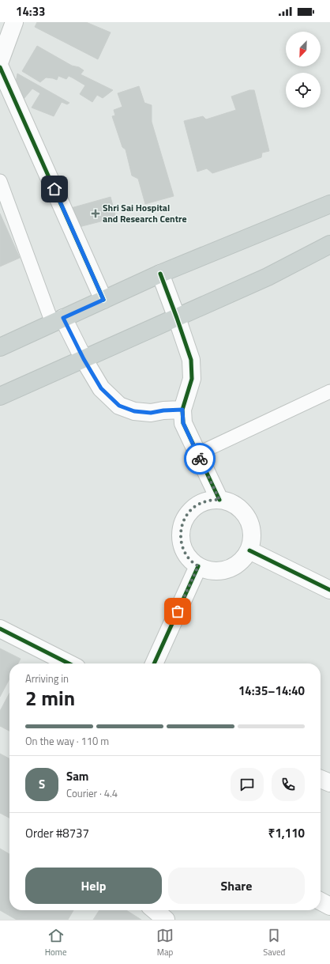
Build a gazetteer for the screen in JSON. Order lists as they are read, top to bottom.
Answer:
{
  "places": {
    "health": ["Shri Sai Hospital and Research Centre"]
  },
  "north": "bottom left",
  "page": {
    "status": "14:33",
    "heading": ["2 min", "Arriving in", "14:35–14:40"],
    "panel": [
      "Sam",
      "Courier · 4.4",
      "Order #8737",
      "₹1,110"
    ],
    "bar": "On the way · 110 m",
    "round": "S",
    "buttons": ["Help", "Share"],
    "tabs": ["Home", "Map", "Saved"]
  }
}
